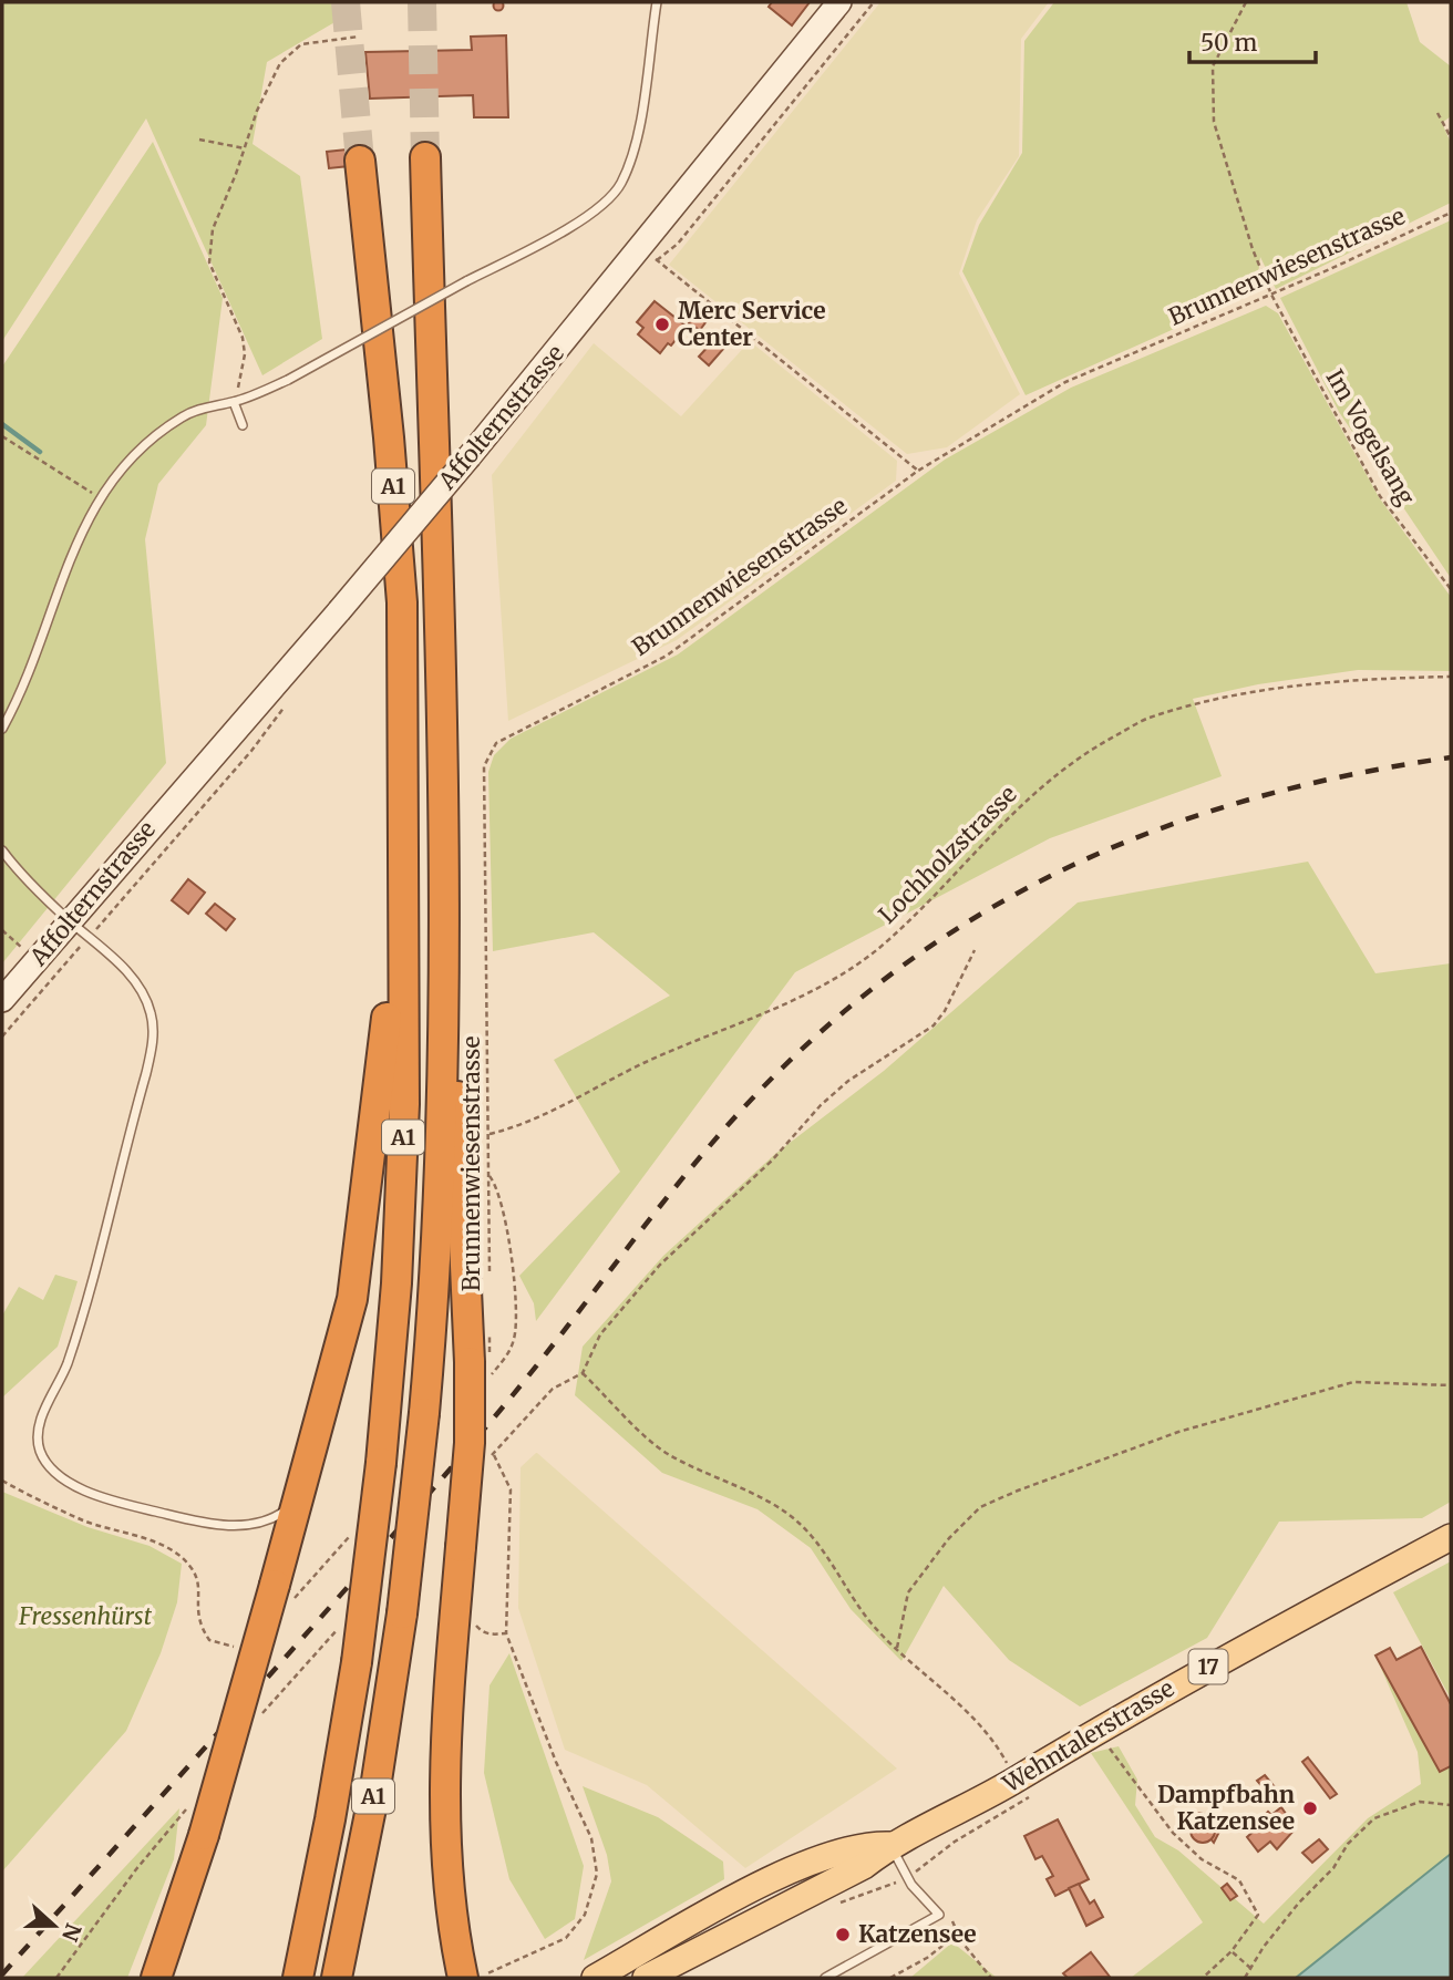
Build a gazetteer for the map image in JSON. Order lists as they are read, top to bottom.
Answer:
{
  "streets": {
    "highway": ["A1"],
    "main road": ["17", "Wehntalerstrasse"],
    "street": ["Affolternstrasse"],
    "path": ["Brunnenwiesenstrasse", "Im Vogelsang", "Lochholzstrasse"]
  },
  "crossings": [
    ["Brunnenwiesenstrasse", "Im Vogelsang"],
    ["Brunnenwiesenstrasse", "Lochholzstrasse"]
  ],
  "parks": ["Fressenhürst"],
  "places": ["Merc Service Center", "Dampfbahn Katzensee", "Katzensee"],
  "scale_bar": "50 m",
  "north": "right"
}
